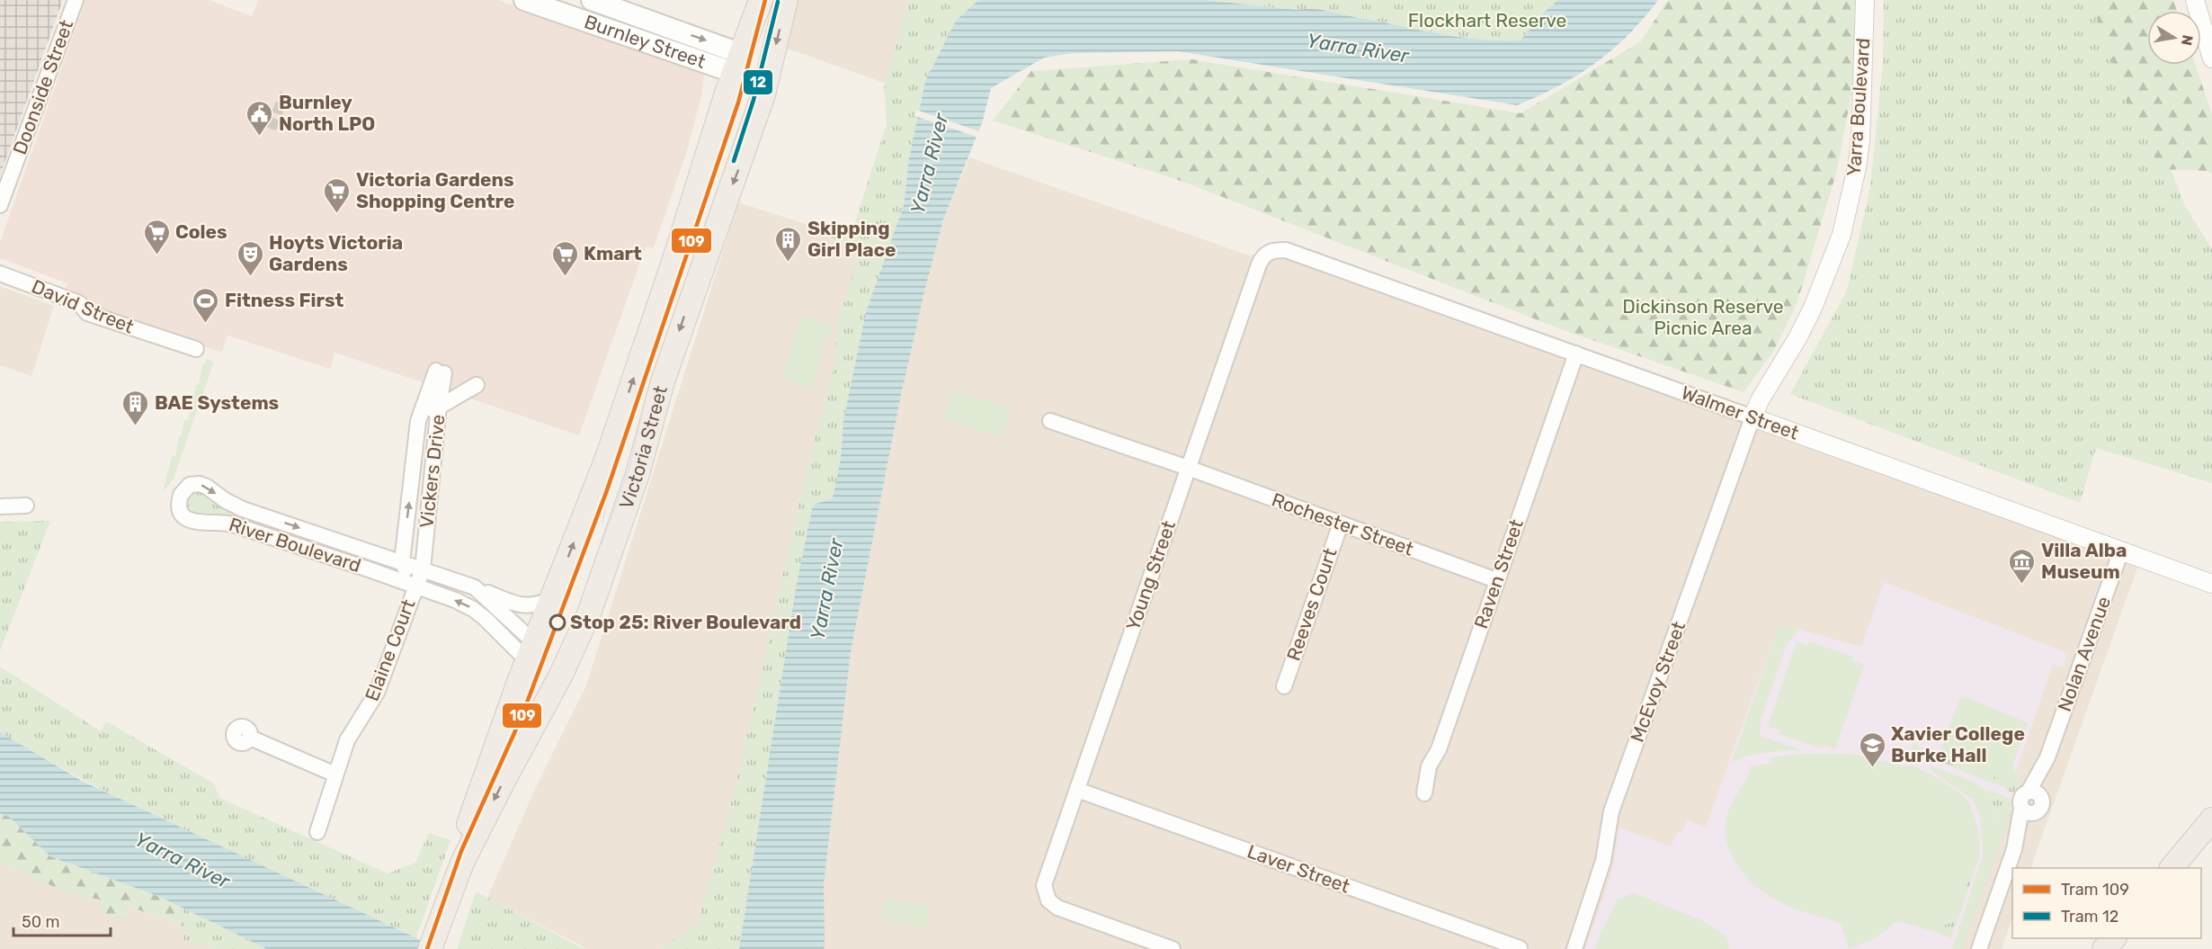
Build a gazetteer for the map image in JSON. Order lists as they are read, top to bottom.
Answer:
{
  "streets": {
    "main road": ["Burnley Street", "Victoria Street"],
    "street": [
      "Doonside Street",
      "Yarra Boulevard",
      "David Street",
      "Walmer Street",
      "Vickers Drive",
      "Rochester Street",
      "River Boulevard",
      "Raven Street",
      "Young Street",
      "Reeves Court",
      "Elaine Court",
      "Nolan Avenue",
      "McEvoy Street",
      "Laver Street"
    ]
  },
  "crossings": [
    ["Burnley Street", "Victoria Street"],
    ["Yarra Boulevard", "Walmer Street"],
    ["Yarra Boulevard", "McEvoy Street"],
    ["Walmer Street", "Raven Street"],
    ["Walmer Street", "Young Street"],
    ["Walmer Street", "Nolan Avenue"],
    ["Walmer Street", "McEvoy Street"],
    ["Victoria Street", "River Boulevard"],
    ["Vickers Drive", "River Boulevard"],
    ["Vickers Drive", "Elaine Court"],
    ["Rochester Street", "Raven Street"],
    ["Rochester Street", "Young Street"],
    ["Rochester Street", "Reeves Court"],
    ["River Boulevard", "Elaine Court"],
    ["Young Street", "Laver Street"]
  ],
  "water": ["Yarra River"],
  "parks": ["Flockhart Reserve", "Dickinson Reserve Picnic Area"],
  "places": {
    "public building": ["Burnley North LPO"],
    "supermarket": ["Victoria Gardens Shopping Centre", "Coles", "Kmart"],
    "building": ["Skipping Girl Place", "BAE Systems"],
    "theatre": ["Hoyts Victoria Gardens"],
    "sports": ["Fitness First"],
    "museum": ["Villa Alba Museum"],
    "other": ["Stop 25: River Boulevard"],
    "school or university": ["Xavier College Burke Hall"]
  },
  "lines": ["tram line 109", "tram line 12"],
  "legend": ["Tram 109", "Tram 12"],
  "scale_bar": "50 m",
  "north": "right"
}
